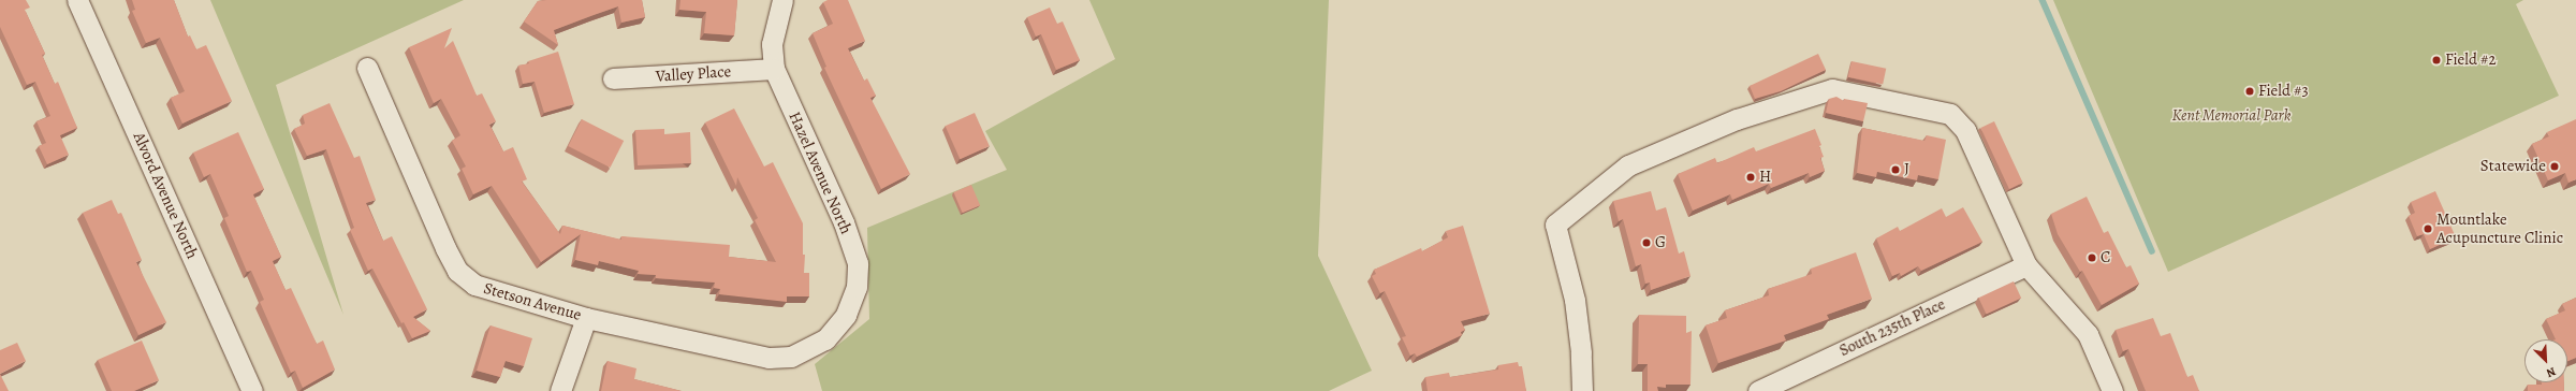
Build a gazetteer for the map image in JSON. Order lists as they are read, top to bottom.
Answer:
{
  "streets": {
    "street": [
      "Valley Place",
      "Hazel Avenue North",
      "Alvord Avenue North",
      "Stetson Avenue",
      "South 235th Place"
    ]
  },
  "crossings": [
    ["Valley Place", "Hazel Avenue North"],
    ["Hazel Avenue North", "Stetson Avenue"]
  ],
  "parks": ["Kent Memorial Park"],
  "places": [
    "Field #2",
    "Field #3",
    "Statewide",
    "J",
    "H",
    "Mountlake Acupuncture Clinic",
    "G",
    "C"
  ],
  "north": "bottom right"
}
